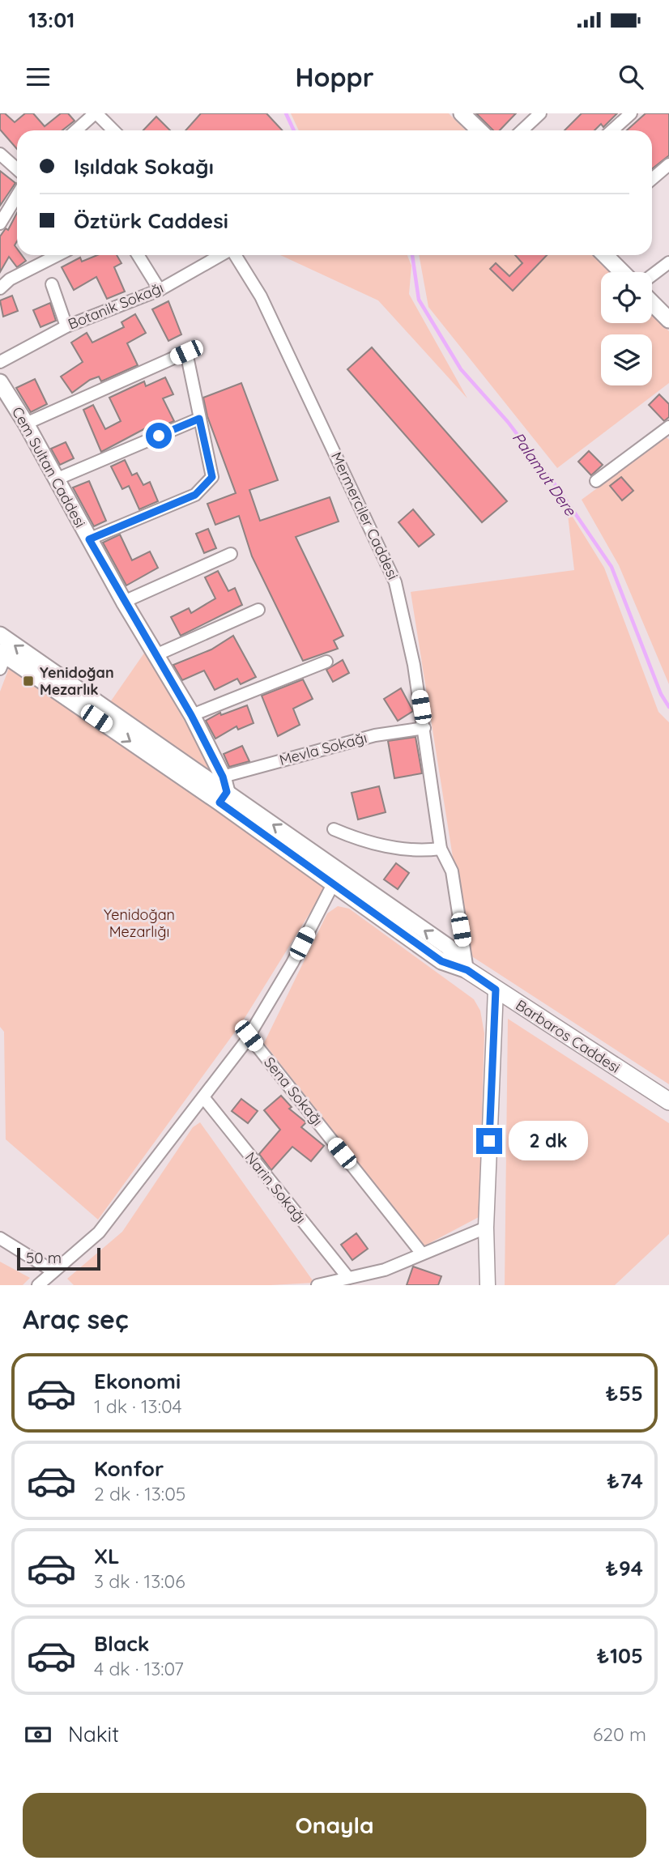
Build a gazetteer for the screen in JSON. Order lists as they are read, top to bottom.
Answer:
{
  "streets": {
    "main road": ["Cem Sultan Caddesi", "Barbaros Caddesi"],
    "street": [
      "Botanik Sokağı",
      "Mermerciler Caddesi",
      "Mevla Sokağı",
      "Sena Sokağı",
      "Narin Sokağı"
    ]
  },
  "crossings": [
    ["Cem Sultan Caddesi", "Mevla Sokağı"],
    ["Cem Sultan Caddesi", "Barbaros Caddesi"],
    ["Mermerciler Caddesi", "Mevla Sokağı"],
    ["Mermerciler Caddesi", "Barbaros Caddesi"],
    ["Mevla Sokağı", "Barbaros Caddesi"]
  ],
  "water": ["Palamut Dere"],
  "parks": ["Yenidoğan Mezarlığı"],
  "places": {
    "transit": ["Yenidoğan Mezarlık"]
  },
  "scale_bar": "50 m",
  "page": {
    "status": "13:01",
    "header": "Hoppr",
    "banner": ["Işıldak Sokağı", "Öztürk Caddesi"],
    "bubble": "2 dk",
    "scale": "50 m",
    "heading": "Araç seç",
    "list": [
      {
        "name": "Ekonomi",
        "note": "1 dk · 13:04",
        "value": "₺55"
      },
      {
        "name": "Konfor",
        "note": "2 dk · 13:05",
        "value": "₺74"
      },
      {
        "name": "XL",
        "note": "3 dk · 13:06",
        "value": "₺94"
      },
      {
        "name": "Black",
        "note": "4 dk · 13:07",
        "value": "₺105"
      }
    ],
    "pay": ["Nakit", "620 m"],
    "buttons": "Onayla"
  }
}
